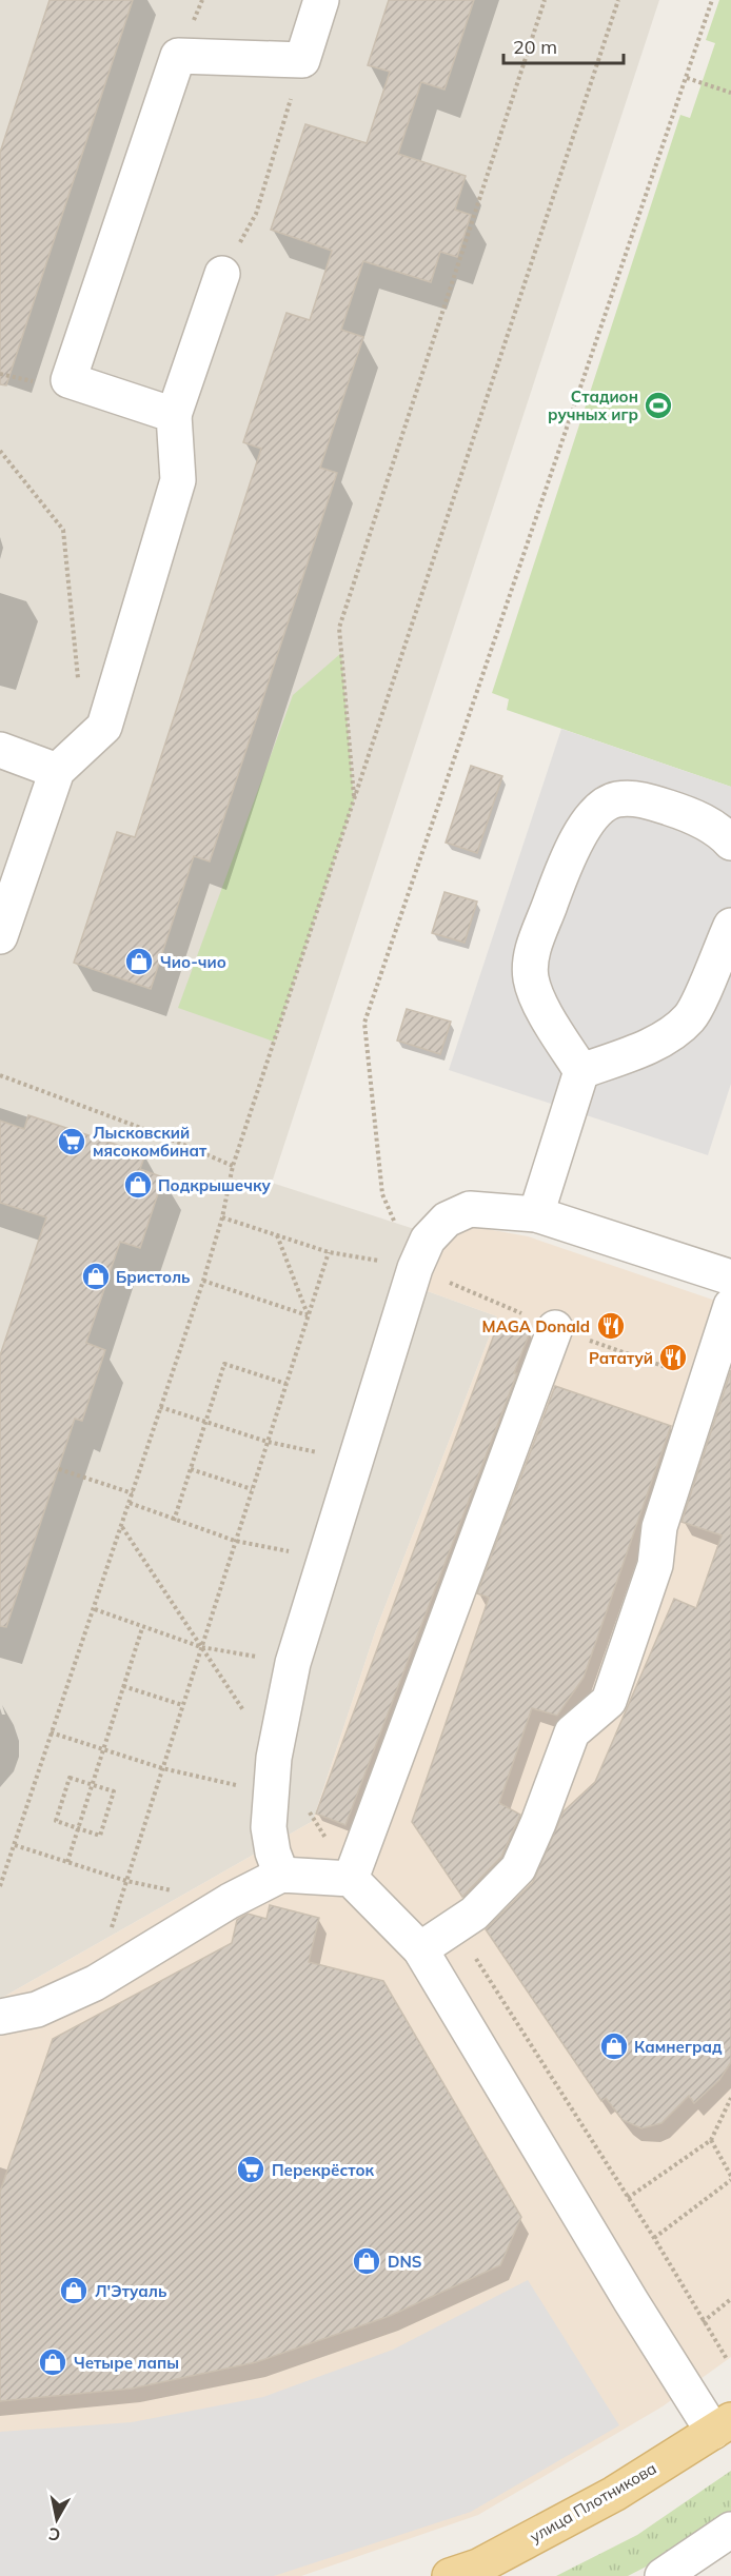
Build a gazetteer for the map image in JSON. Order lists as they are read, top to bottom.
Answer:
{
  "streets": {
    "main road": ["улица Плотникова"]
  },
  "places": {
    "sports": ["Стадион ручных игр"],
    "shop": [
      "Чио-чио",
      "Подкрышечку",
      "Бристоль",
      "Камнеград",
      "DNS",
      "Л'Этуаль",
      "Четыре лапы"
    ],
    "supermarket": ["Лысковский мясокомбинат", "Перекрёсток"],
    "restaurant": ["MAGA Donald", "Рататуй"]
  },
  "scale_bar": "20 m",
  "north": "bottom"
}
